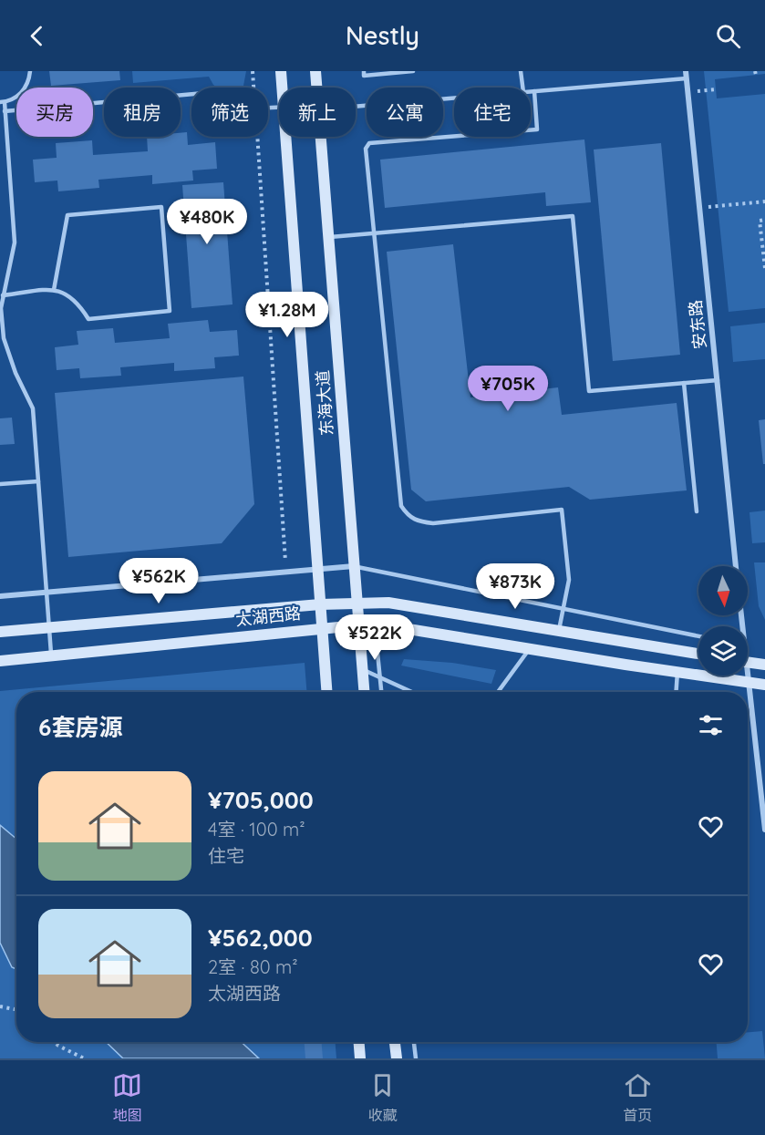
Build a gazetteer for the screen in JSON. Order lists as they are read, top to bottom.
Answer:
{
  "streets": {
    "street": ["安东路", "东海大道", "太湖西路"]
  },
  "crossings": [
    ["东海大道", "太湖西路"]
  ],
  "north": "bottom",
  "page": {
    "header": "Nestly",
    "chip": [
      "买房",
      "租房",
      "筛选",
      "新上",
      "公寓",
      "住宅"
    ],
    "price": [
      "¥480K",
      "¥1.28M",
      "¥705K",
      "¥562K",
      "¥873K",
      "¥522K"
    ],
    "heading": "6套房源",
    "list": [
      {
        "name": "¥705,000",
        "note": "4室 · 100 m² · 住宅"
      },
      {
        "name": "¥562,000",
        "note": "2室 · 80 m² · 太湖西路"
      }
    ],
    "tabs": ["地图", "收藏", "首页"]
  }
}
